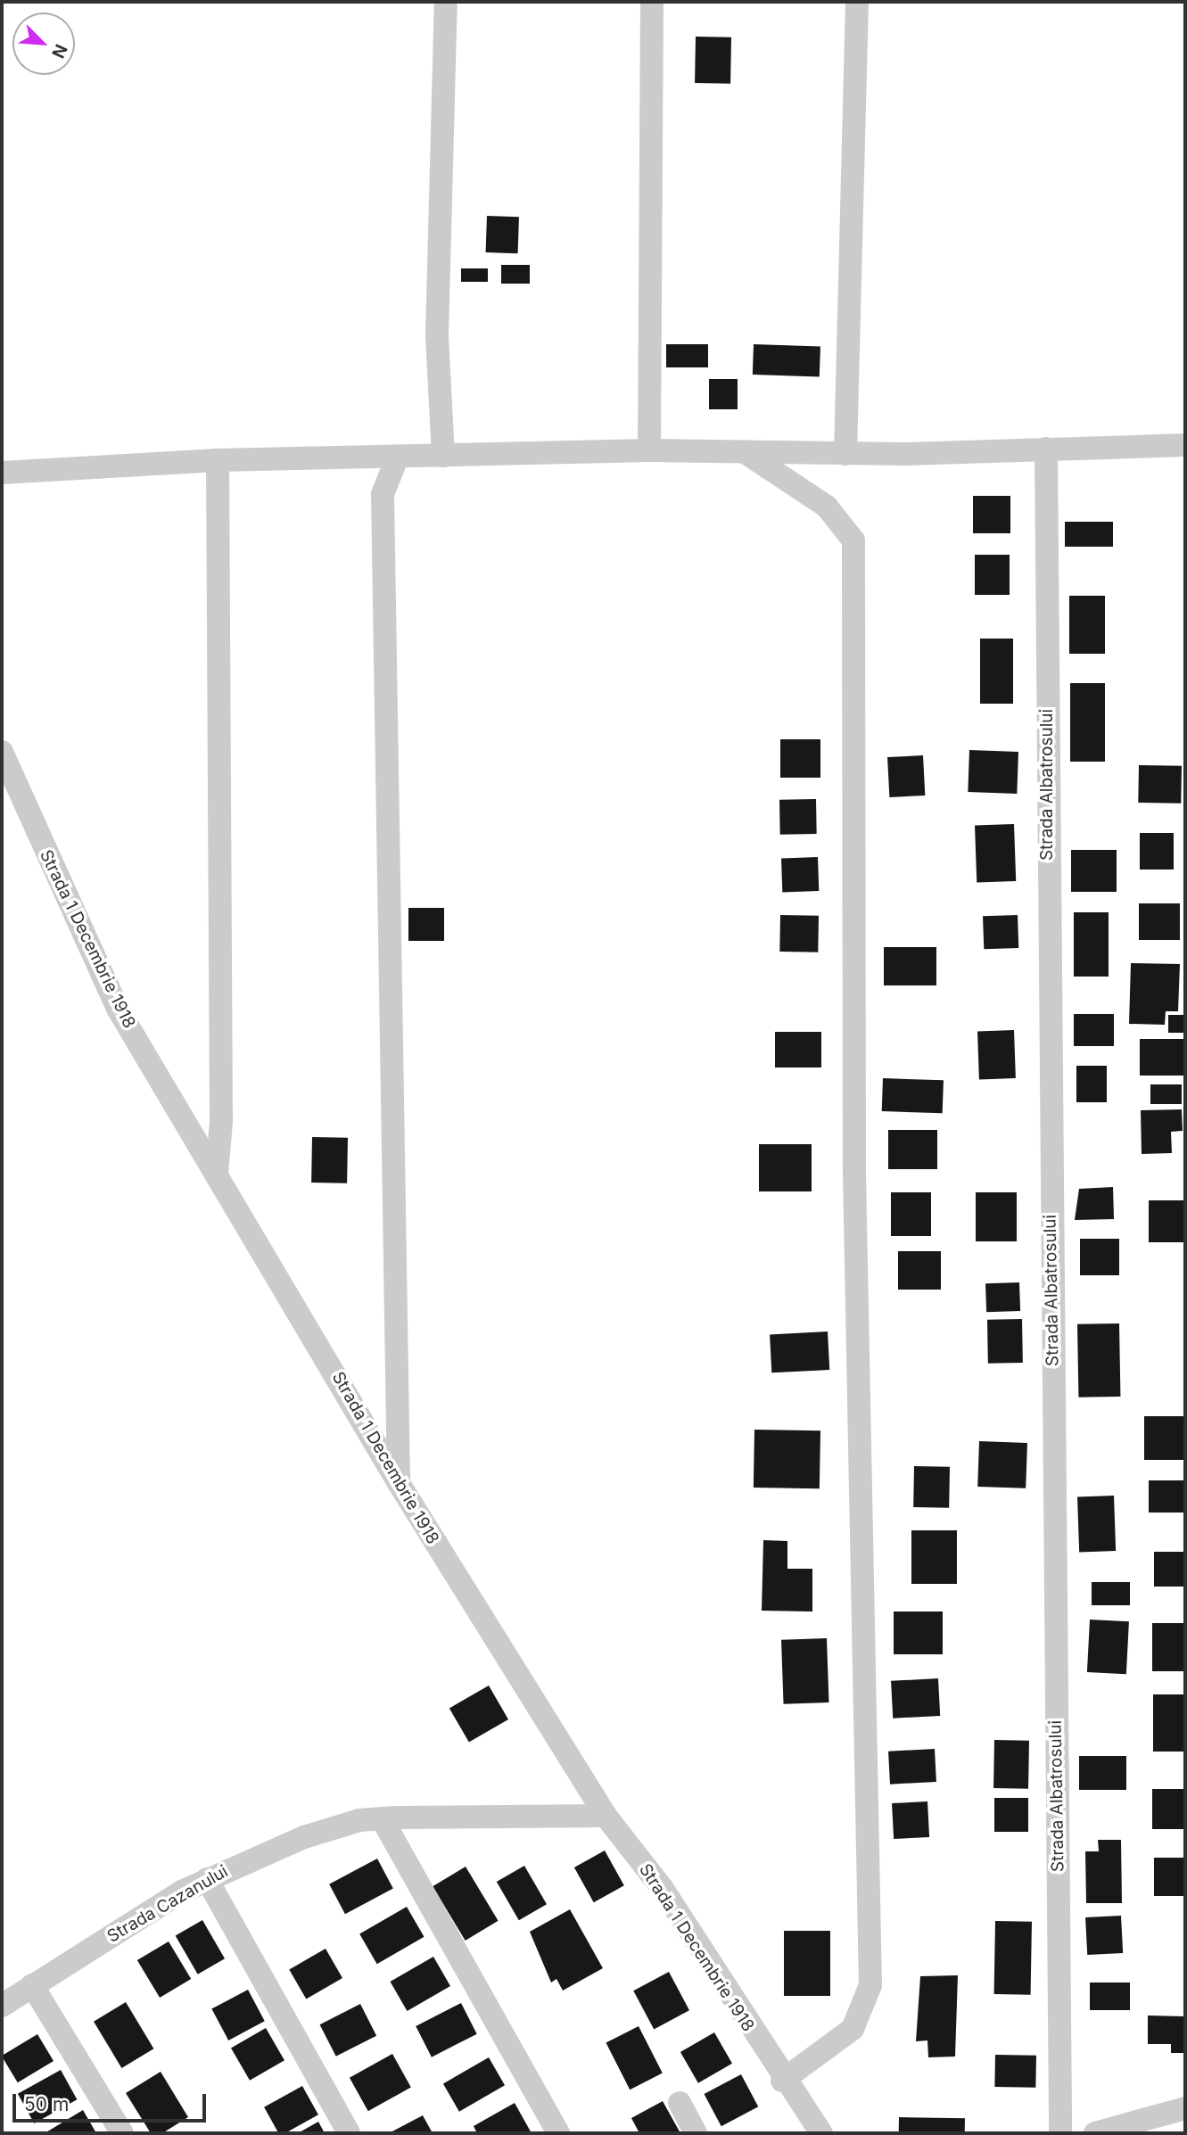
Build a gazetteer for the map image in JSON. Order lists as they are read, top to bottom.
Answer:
{
  "streets": {
    "street": ["Strada Albatrosului", "Strada 1 Decembrie 1918", "Strada Cazanului"]
  },
  "crossings": [
    ["Strada 1 Decembrie 1918", "Strada Cazanului"]
  ],
  "scale_bar": "50 m",
  "north": "bottom right"
}
